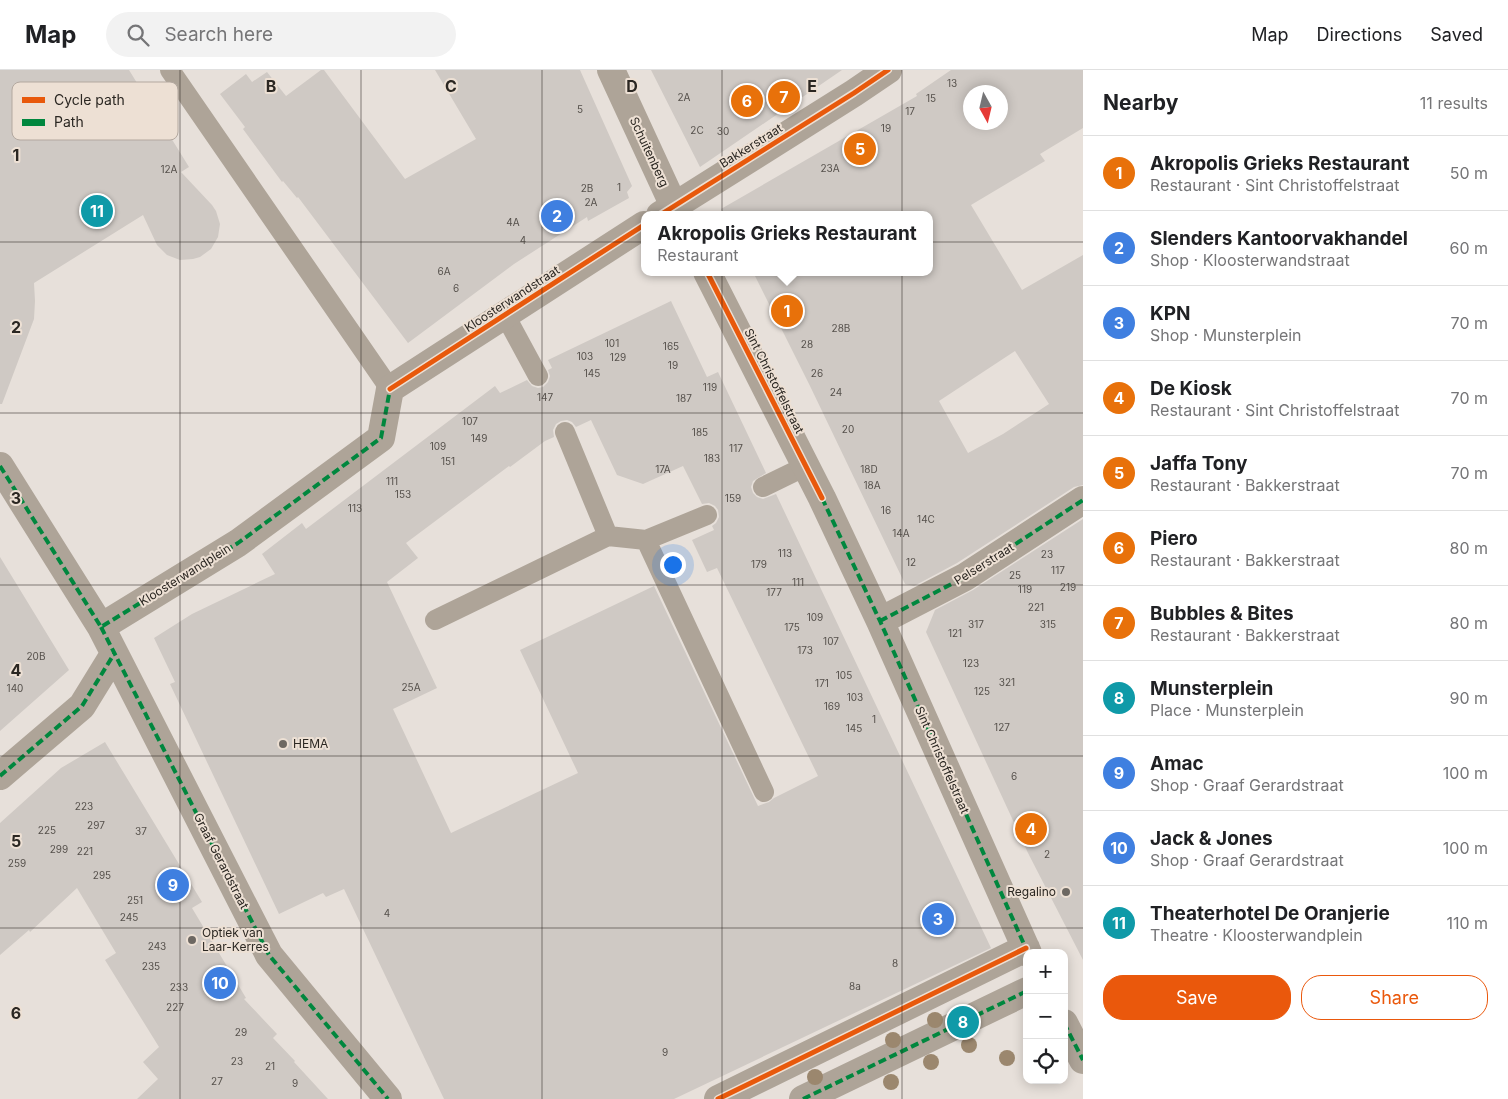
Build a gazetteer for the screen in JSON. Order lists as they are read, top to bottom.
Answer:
{
  "streets": {
    "street": [
      "Bakkerstraat",
      "Schuitenberg",
      "Kloosterwandstraat",
      "Sint Christoffelstraat",
      "Pelserstraat",
      "Kloosterwandplein",
      "Graaf Gerardstraat"
    ]
  },
  "crossings": [
    ["Kloosterwandstraat", "Kloosterwandplein"],
    ["Sint Christoffelstraat", "Pelserstraat"],
    ["Kloosterwandplein", "Graaf Gerardstraat"]
  ],
  "places": ["HEMA", "Regalino", "Optiek van Laar-Kerres"],
  "house_numbers": [
    "13",
    "2A",
    "15",
    "5",
    "17",
    "19",
    "2C",
    "30",
    "23A",
    "12A",
    "1",
    "2B",
    "2A",
    "4A",
    "4",
    "6A",
    "6",
    "28B",
    "101",
    "28",
    "165",
    "103",
    "129",
    "19",
    "145",
    "26",
    "119",
    "24",
    "147",
    "187",
    "107",
    "20",
    "185",
    "149",
    "109",
    "117",
    "183",
    "151",
    "17A",
    "18D",
    "111",
    "18A",
    "153",
    "159",
    "113",
    "16",
    "14C",
    "14A",
    "113",
    "23",
    "12",
    "179",
    "117",
    "25",
    "111",
    "219",
    "119",
    "177",
    "221",
    "109",
    "317",
    "315",
    "175",
    "121",
    "107",
    "173",
    "20B",
    "123",
    "105",
    "321",
    "171",
    "25A",
    "140",
    "125",
    "103",
    "169",
    "1",
    "127",
    "145",
    "6",
    "223",
    "297",
    "225",
    "37",
    "299",
    "221",
    "2",
    "259",
    "295",
    "251",
    "4",
    "245",
    "243",
    "8",
    "235",
    "8a",
    "233",
    "227",
    "29",
    "9",
    "23",
    "21",
    "27",
    "9"
  ],
  "legend": ["Cycle path", "Path"],
  "north": "bottom",
  "page": {
    "header": "Map",
    "search": "Search here",
    "nav": ["Map", "Directions", "Saved"],
    "heading": ["Nearby", "11 results"],
    "pins": [
      "7",
      "6",
      "5",
      "11",
      "2",
      "1",
      "4",
      "9",
      "3",
      "10",
      "8"
    ],
    "list": [
      {
        "mark": "1",
        "name": "Akropolis Grieks Restaurant",
        "note": "Restaurant · Sint Christoffelstraat",
        "value": "50 m"
      },
      {
        "mark": "2",
        "name": "Slenders Kantoorvakhandel",
        "note": "Shop · Kloosterwandstraat",
        "value": "60 m"
      },
      {
        "mark": "3",
        "name": "KPN",
        "note": "Shop · Munsterplein",
        "value": "70 m"
      },
      {
        "mark": "4",
        "name": "De Kiosk",
        "note": "Restaurant · Sint Christoffelstraat",
        "value": "70 m"
      },
      {
        "mark": "5",
        "name": "Jaffa Tony",
        "note": "Restaurant · Bakkerstraat",
        "value": "70 m"
      },
      {
        "mark": "6",
        "name": "Piero",
        "note": "Restaurant · Bakkerstraat",
        "value": "80 m"
      },
      {
        "mark": "7",
        "name": "Bubbles & Bites",
        "note": "Restaurant · Bakkerstraat",
        "value": "80 m"
      },
      {
        "mark": "8",
        "name": "Munsterplein",
        "note": "Place · Munsterplein",
        "value": "90 m"
      },
      {
        "mark": "9",
        "name": "Amac",
        "note": "Shop · Graaf Gerardstraat",
        "value": "100 m"
      },
      {
        "mark": "10",
        "name": "Jack & Jones",
        "note": "Shop · Graaf Gerardstraat",
        "value": "100 m"
      },
      {
        "mark": "11",
        "name": "Theaterhotel De Oranjerie",
        "note": "Theatre · Kloosterwandplein",
        "value": "110 m"
      }
    ],
    "popup": ["Akropolis Grieks Restaurant", "Restaurant"],
    "map_buttons": ["+", "−"],
    "buttons": ["Save", "Share"]
  },
  "grid": {
    "columns": [
      "B",
      "C",
      "D",
      "E"
    ],
    "rows": [
      "1",
      "2",
      "3",
      "4",
      "5",
      "6"
    ]
  }
}
